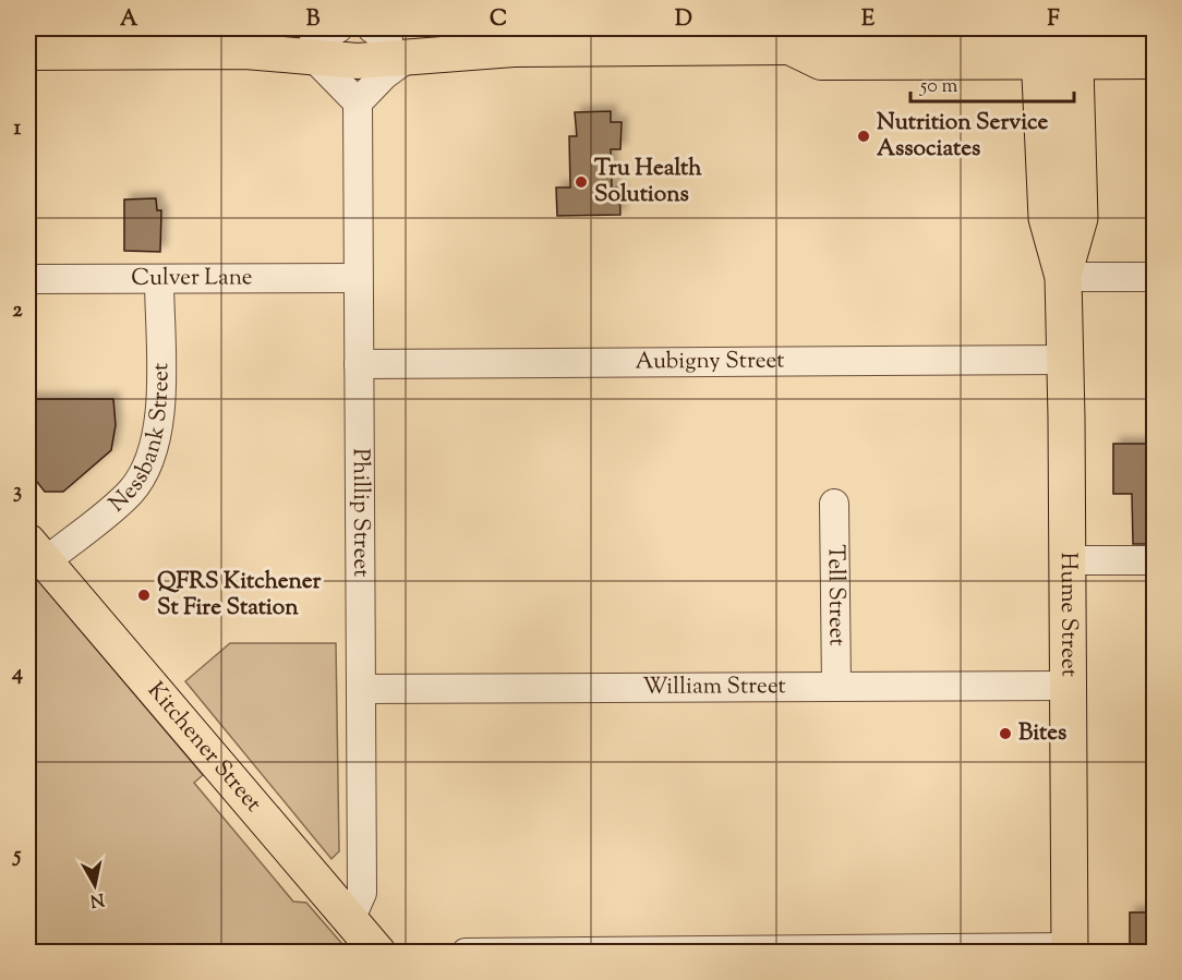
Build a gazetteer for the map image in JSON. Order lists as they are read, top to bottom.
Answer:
{
  "streets": {
    "highway": ["Hume Street"],
    "main road": ["Kitchener Street"],
    "street": [
      "Culver Lane",
      "Aubigny Street",
      "Nessbank Street",
      "Phillip Street",
      "Tell Street",
      "William Street"
    ]
  },
  "crossings": [
    ["Culver Lane", "Nessbank Street"],
    ["Culver Lane", "Phillip Street"],
    ["Aubigny Street", "Phillip Street"],
    ["Aubigny Street", "Hume Street"],
    ["Nessbank Street", "Kitchener Street"],
    ["Phillip Street", "William Street"],
    ["Phillip Street", "Kitchener Street"],
    ["Tell Street", "William Street"],
    ["Hume Street", "William Street"]
  ],
  "places": [
    "Nutrition Service Associates",
    "Tru Health Solutions",
    "QFRS Kitchener St Fire Station",
    "Bites"
  ],
  "scale_bar": "50 m",
  "north": "bottom",
  "grid": {
    "columns": [
      "A",
      "B",
      "C",
      "D",
      "E",
      "F"
    ],
    "rows": [
      "1",
      "2",
      "3",
      "4",
      "5"
    ]
  }
}
